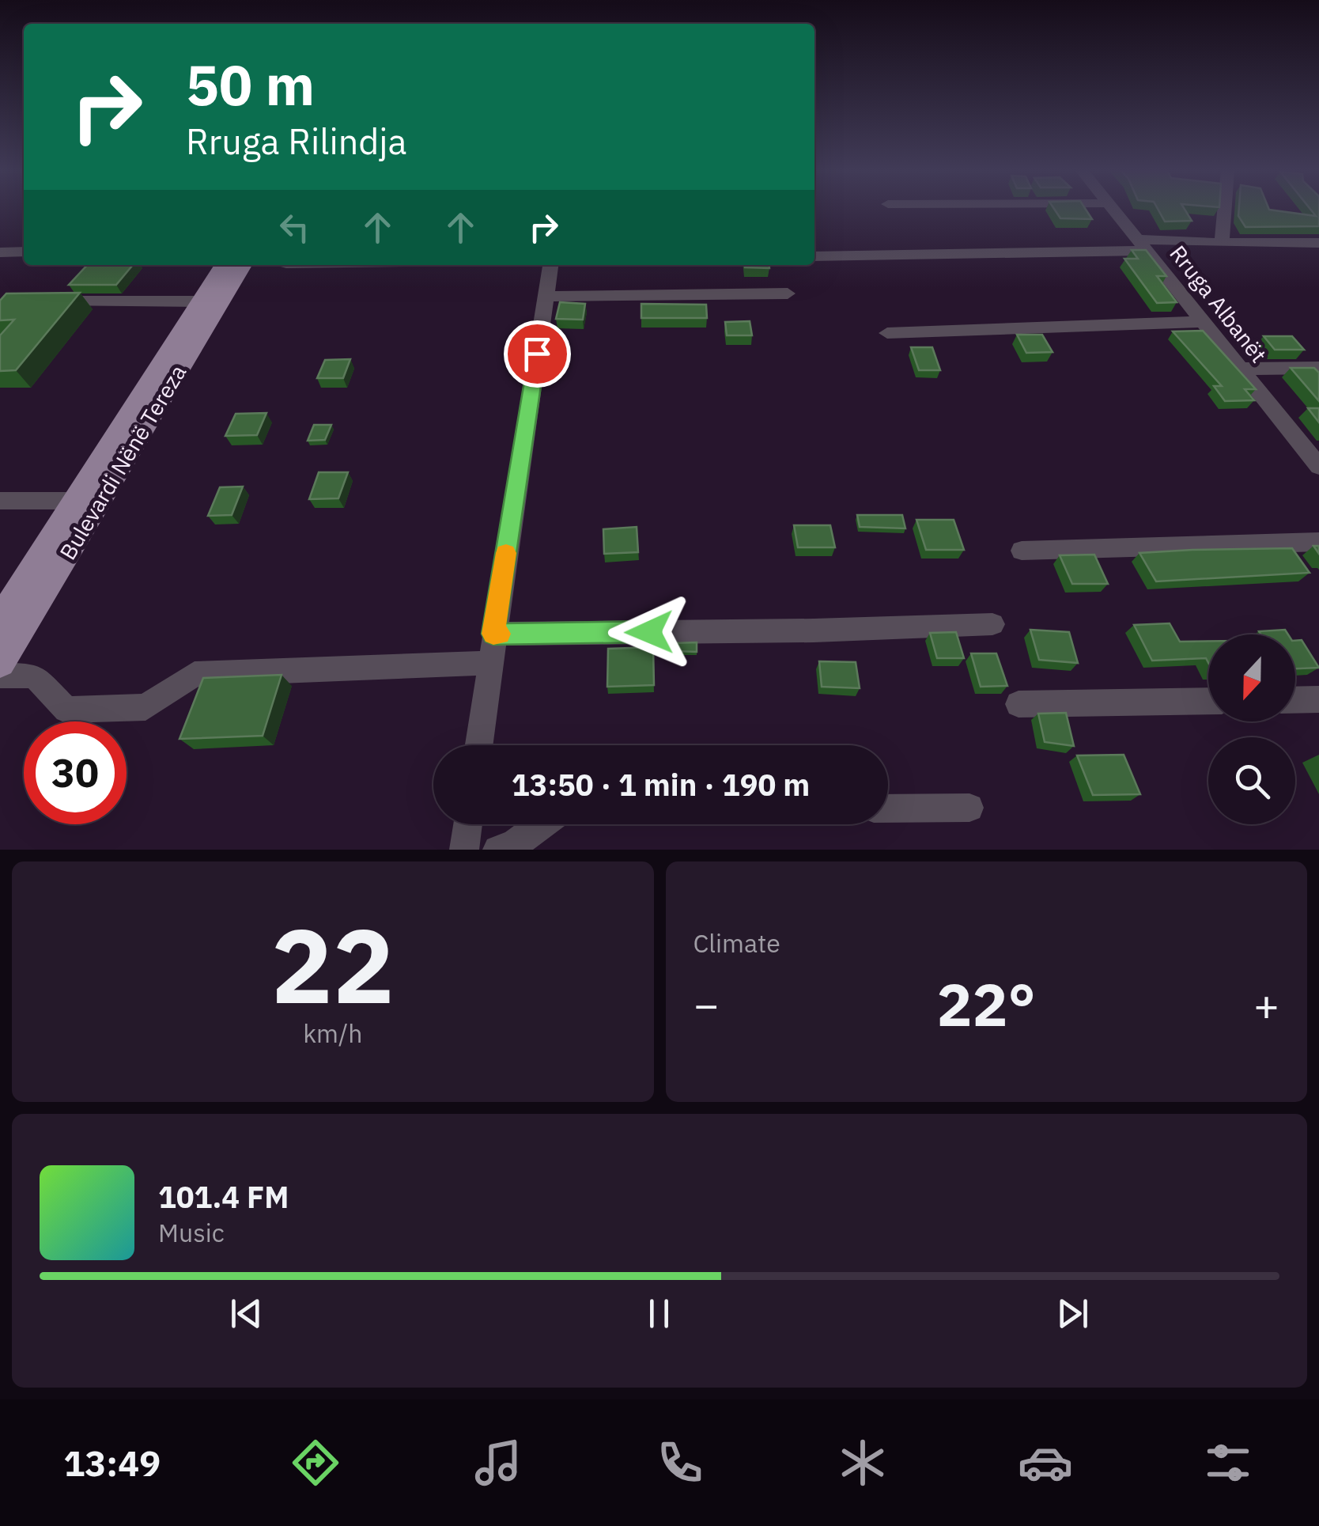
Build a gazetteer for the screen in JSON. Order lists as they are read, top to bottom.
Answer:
{
  "streets": {
    "main road": ["Bulevardi Nënë Tereza"],
    "street": ["Rruga Albanët"]
  },
  "north": "bottom",
  "page": {
    "turn": ["50 m", "Rruga Rilindja"],
    "limit": "30",
    "trip": "13:50 · 1 min · 190 m",
    "tile": [
      ["22", "km/h"],
      "Climate"
    ],
    "heat": ["−", "22°", "+"],
    "song": ["101.4 FM", "Music"],
    "tabs": "13:49"
  }
}
